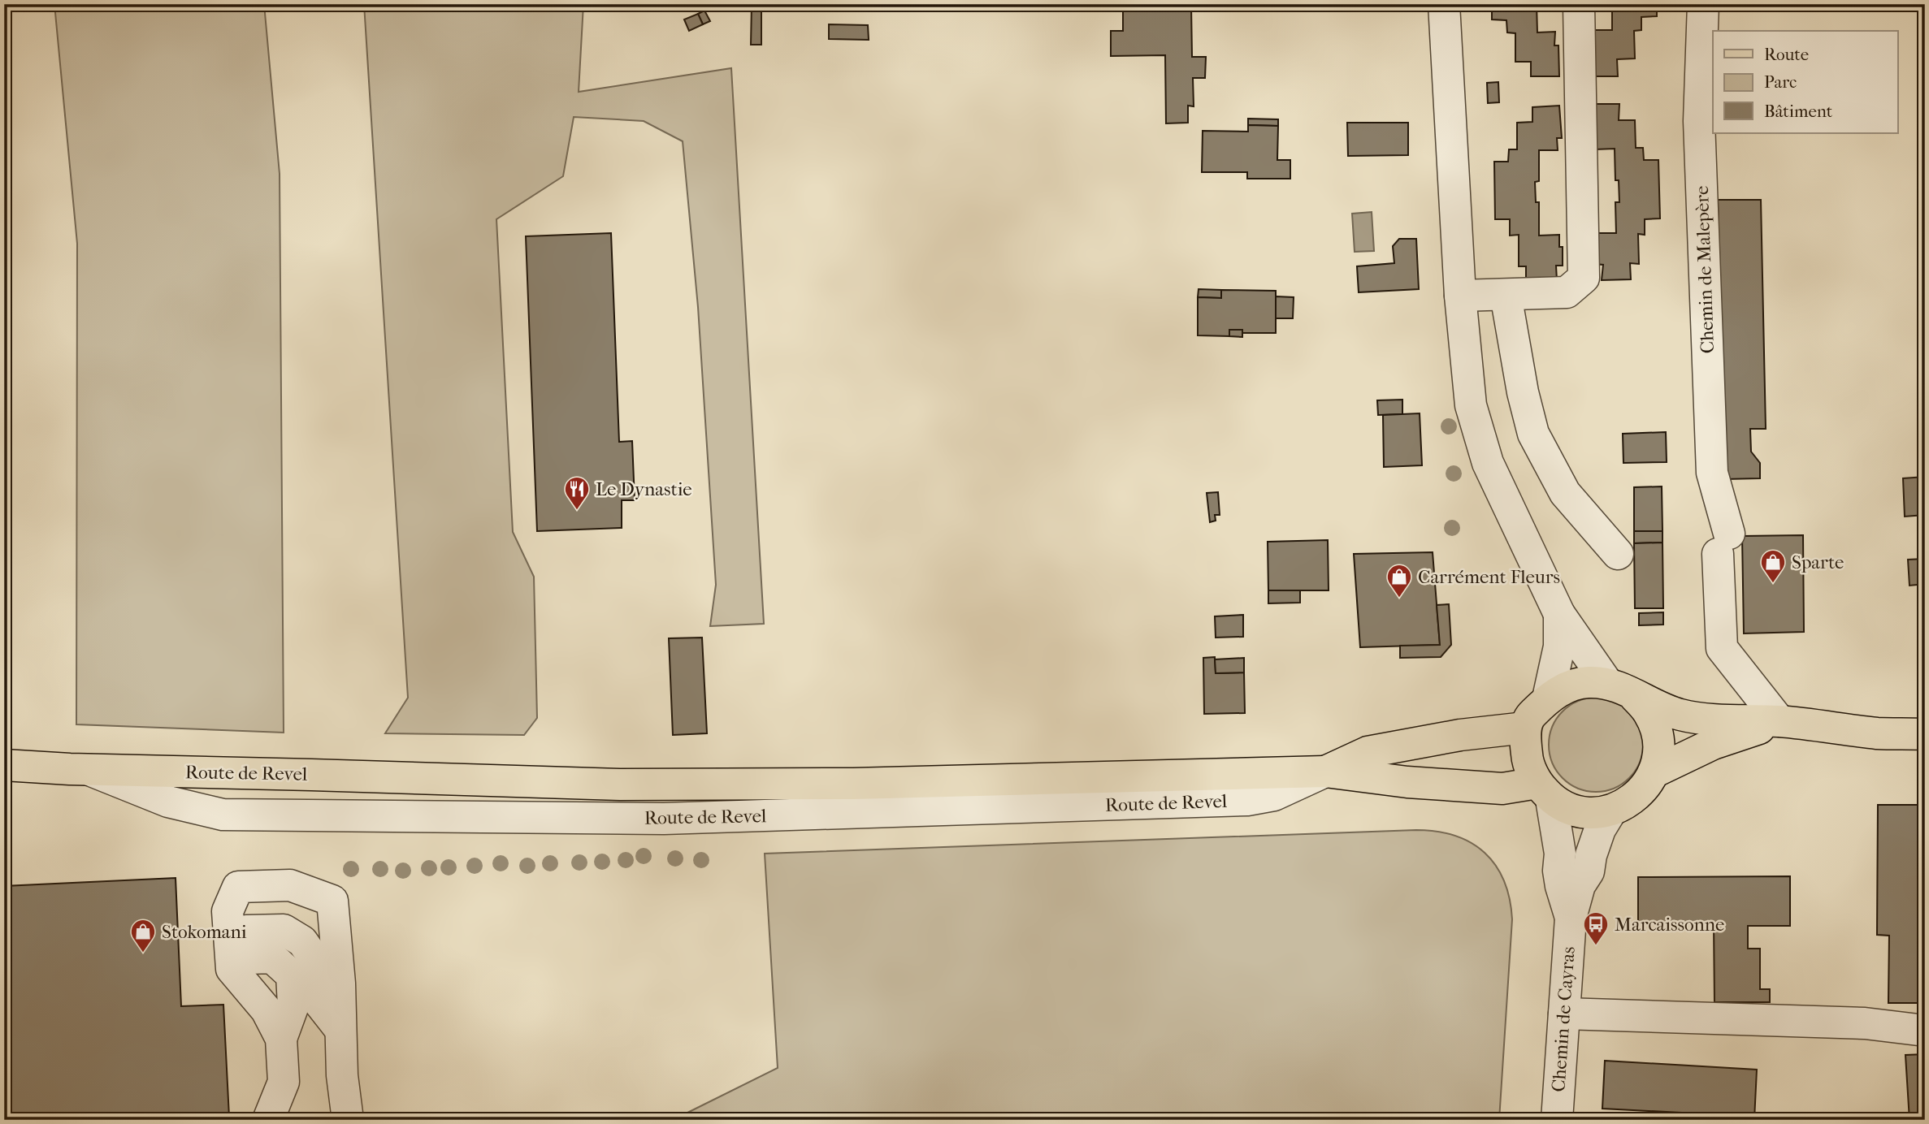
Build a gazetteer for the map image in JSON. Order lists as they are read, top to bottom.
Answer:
{
  "streets": {
    "main road": ["Route de Revel"],
    "street": ["Chemin de Malepère", "Chemin de Cayras"]
  },
  "crossings": [
    ["Route de Revel", "Chemin de Cayras"]
  ],
  "places": {
    "restaurant": ["Le Dynastie"],
    "shop": ["Sparte", "Carrément Fleurs", "Stokomani"],
    "bus stop": ["Marcaissonne"]
  },
  "legend": ["Route", "Parc", "Bâtiment"]
}
